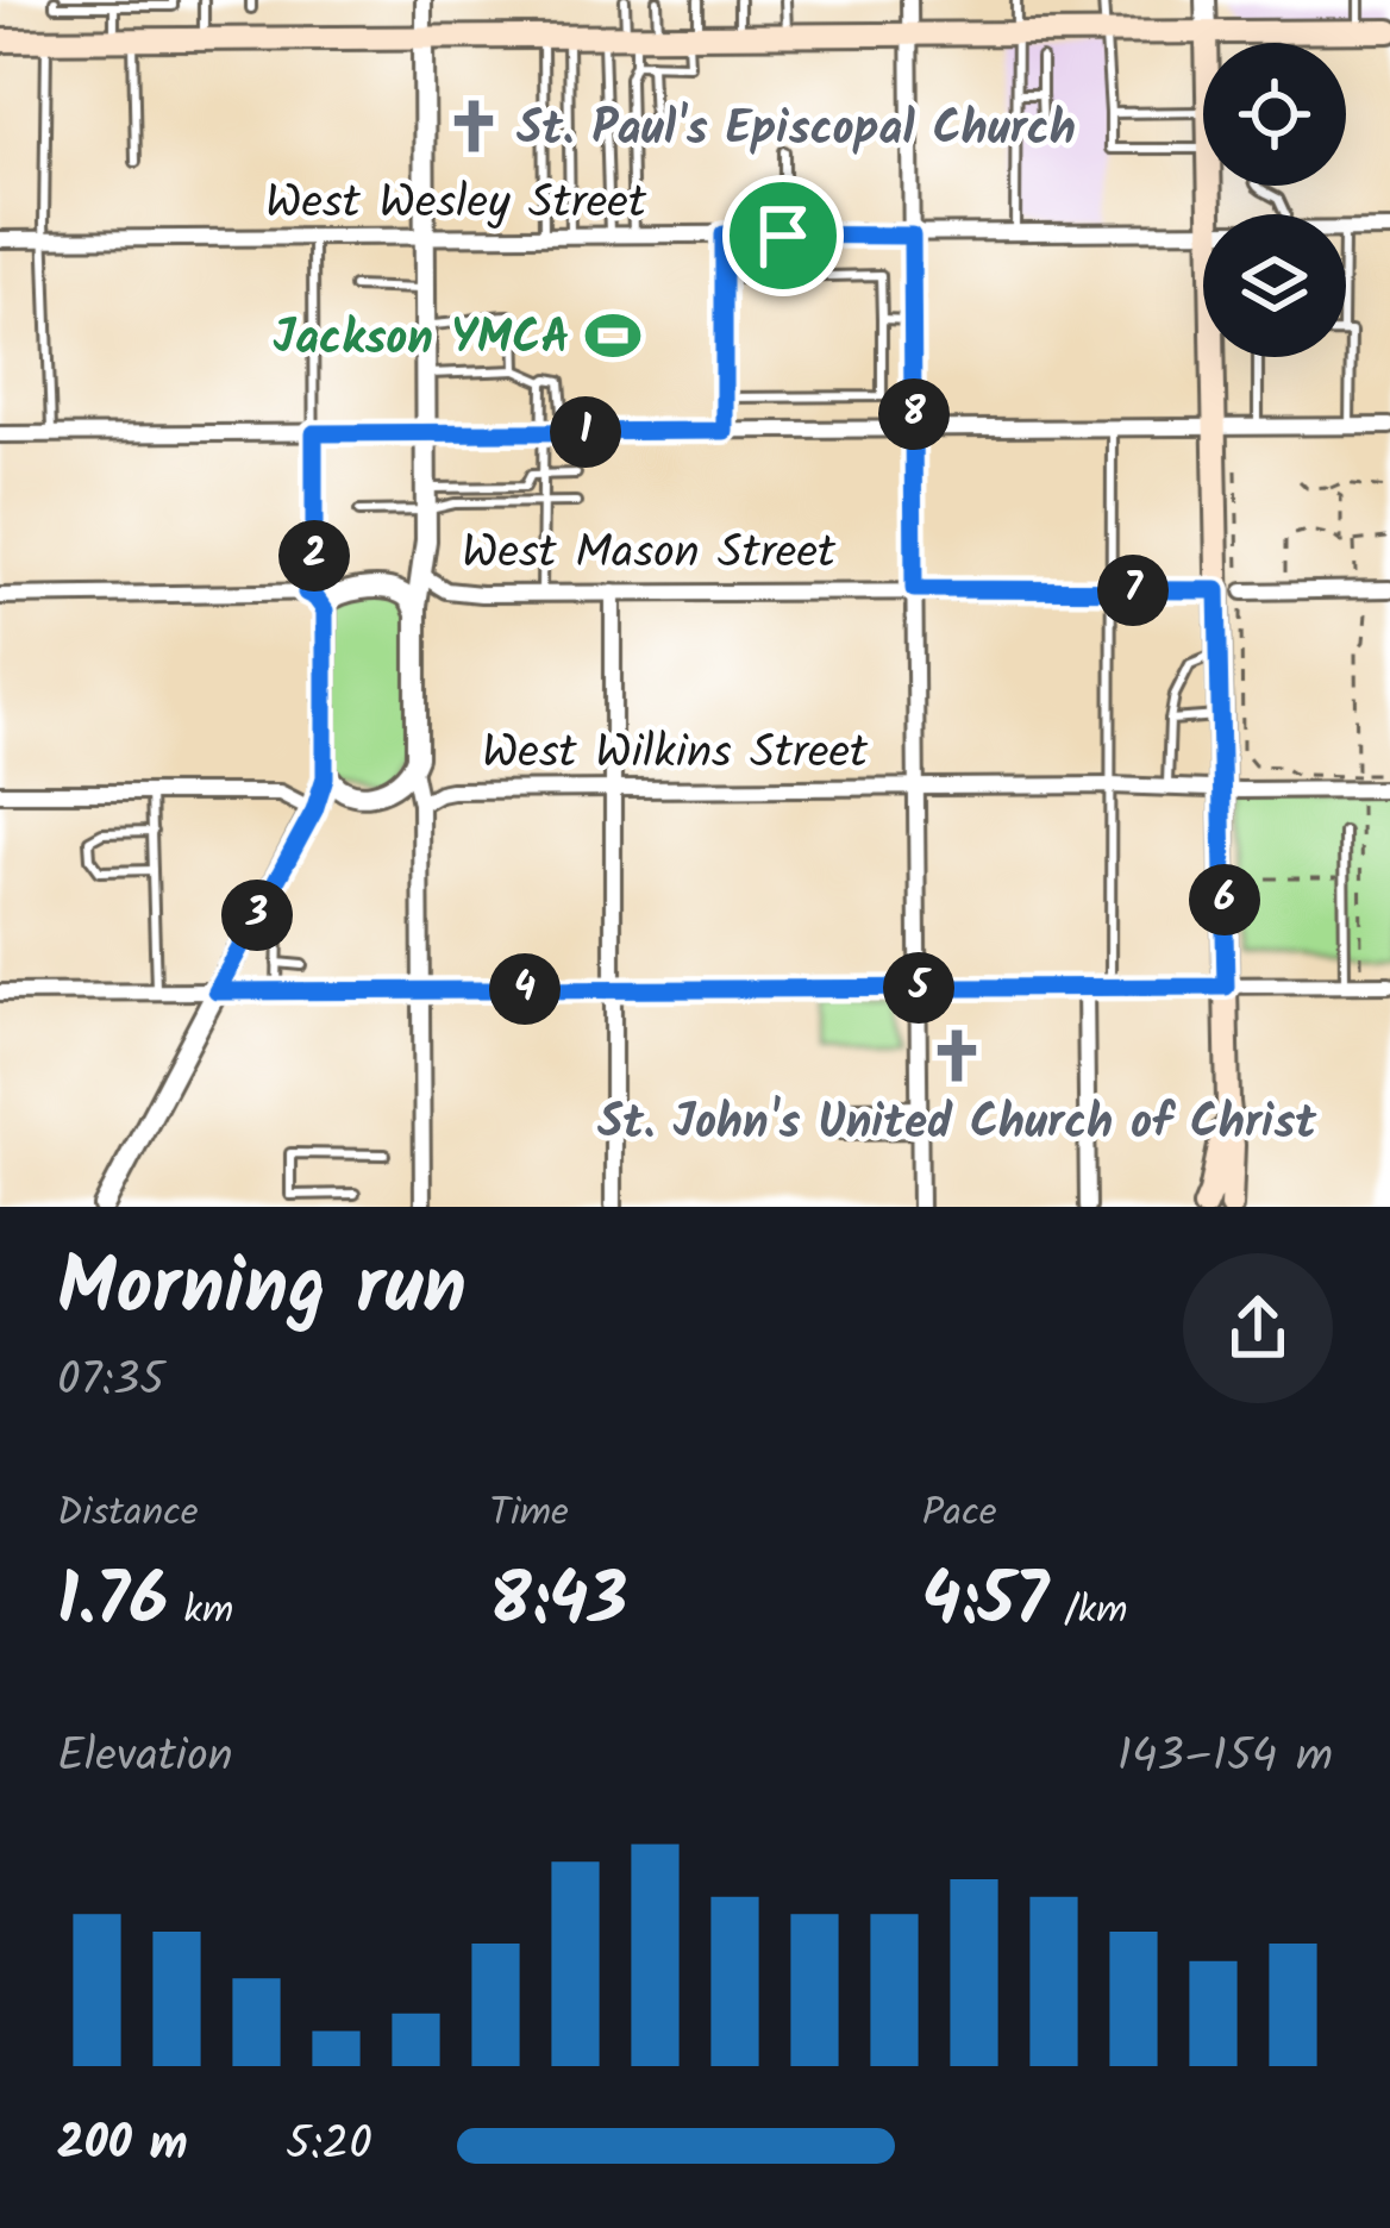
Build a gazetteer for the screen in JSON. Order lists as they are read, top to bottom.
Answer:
{
  "streets": {
    "street": ["West Wesley Street", "West Mason Street", "West Wilkins Street"]
  },
  "places": {
    "church": ["St. Paul's Episcopal Church", "St. John's United Church of Christ"],
    "sports": ["Jackson YMCA"]
  },
  "page": {
    "pins": [
      "8",
      "1",
      "2",
      "7",
      "6",
      "3",
      "5",
      "4"
    ],
    "heading": ["Morning run", "07:35"],
    "stats": [
      ["Distance", "1.76 km"],
      ["Time", "8:43"],
      ["Pace", "4:57 /km"]
    ],
    "chart": ["Elevation", "143–154 m"],
    "list": [
      {
        "name": "200 m",
        "note": "5:20"
      }
    ]
  }
}
